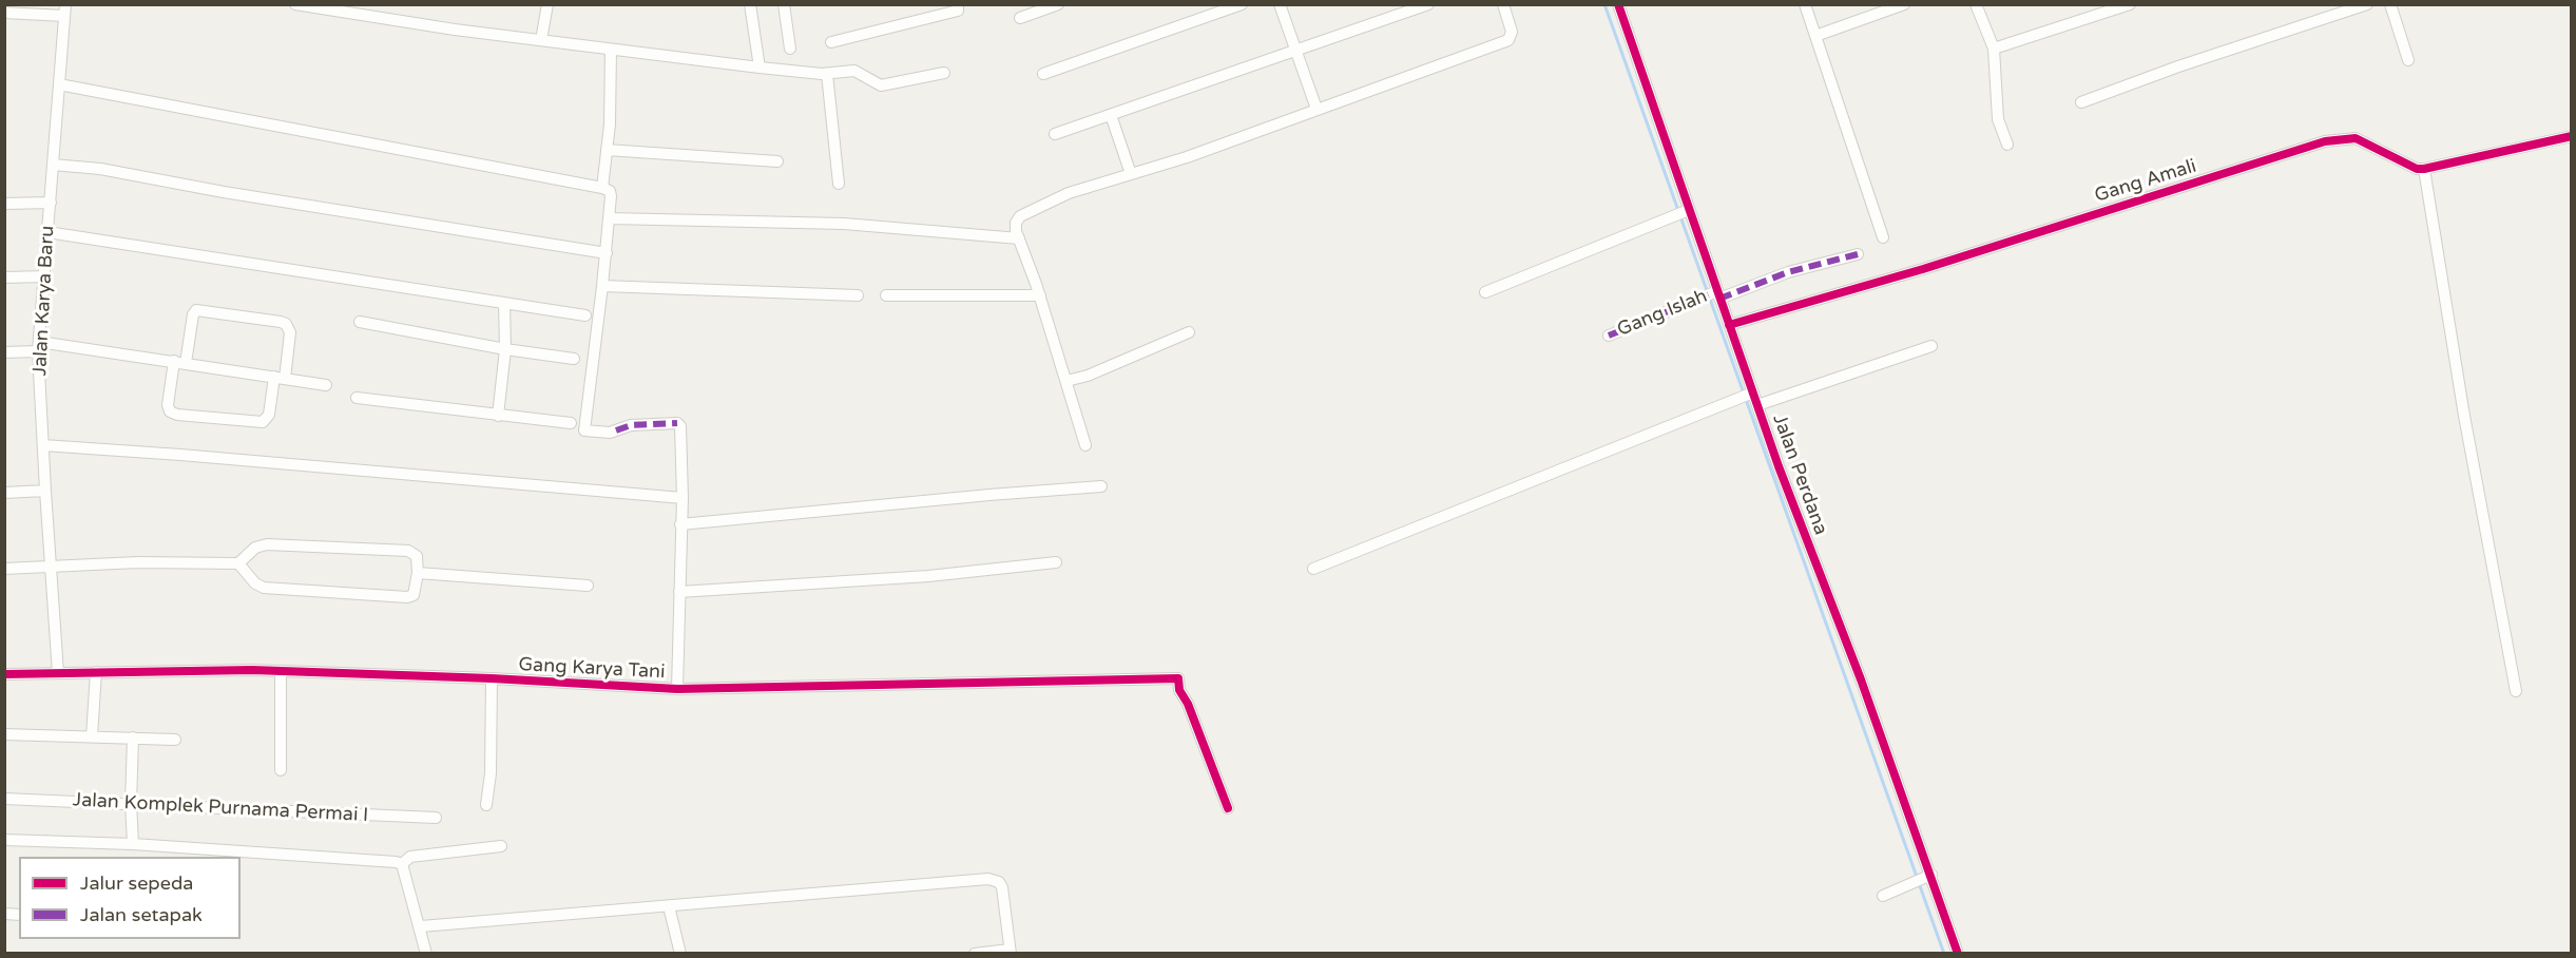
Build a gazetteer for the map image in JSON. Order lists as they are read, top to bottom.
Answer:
{
  "streets": {
    "street": [
      "Gang Amali",
      "Jalan Karya Baru",
      "Gang Islah",
      "Jalan Perdana",
      "Gang Karya Tani",
      "Jalan Komplek Purnama Permai I"
    ]
  },
  "crossings": [
    ["Gang Amali", "Jalan Perdana"],
    ["Jalan Karya Baru", "Gang Karya Tani"],
    ["Gang Islah", "Jalan Perdana"]
  ],
  "legend": ["Jalur sepeda", "Jalan setapak"]
}
